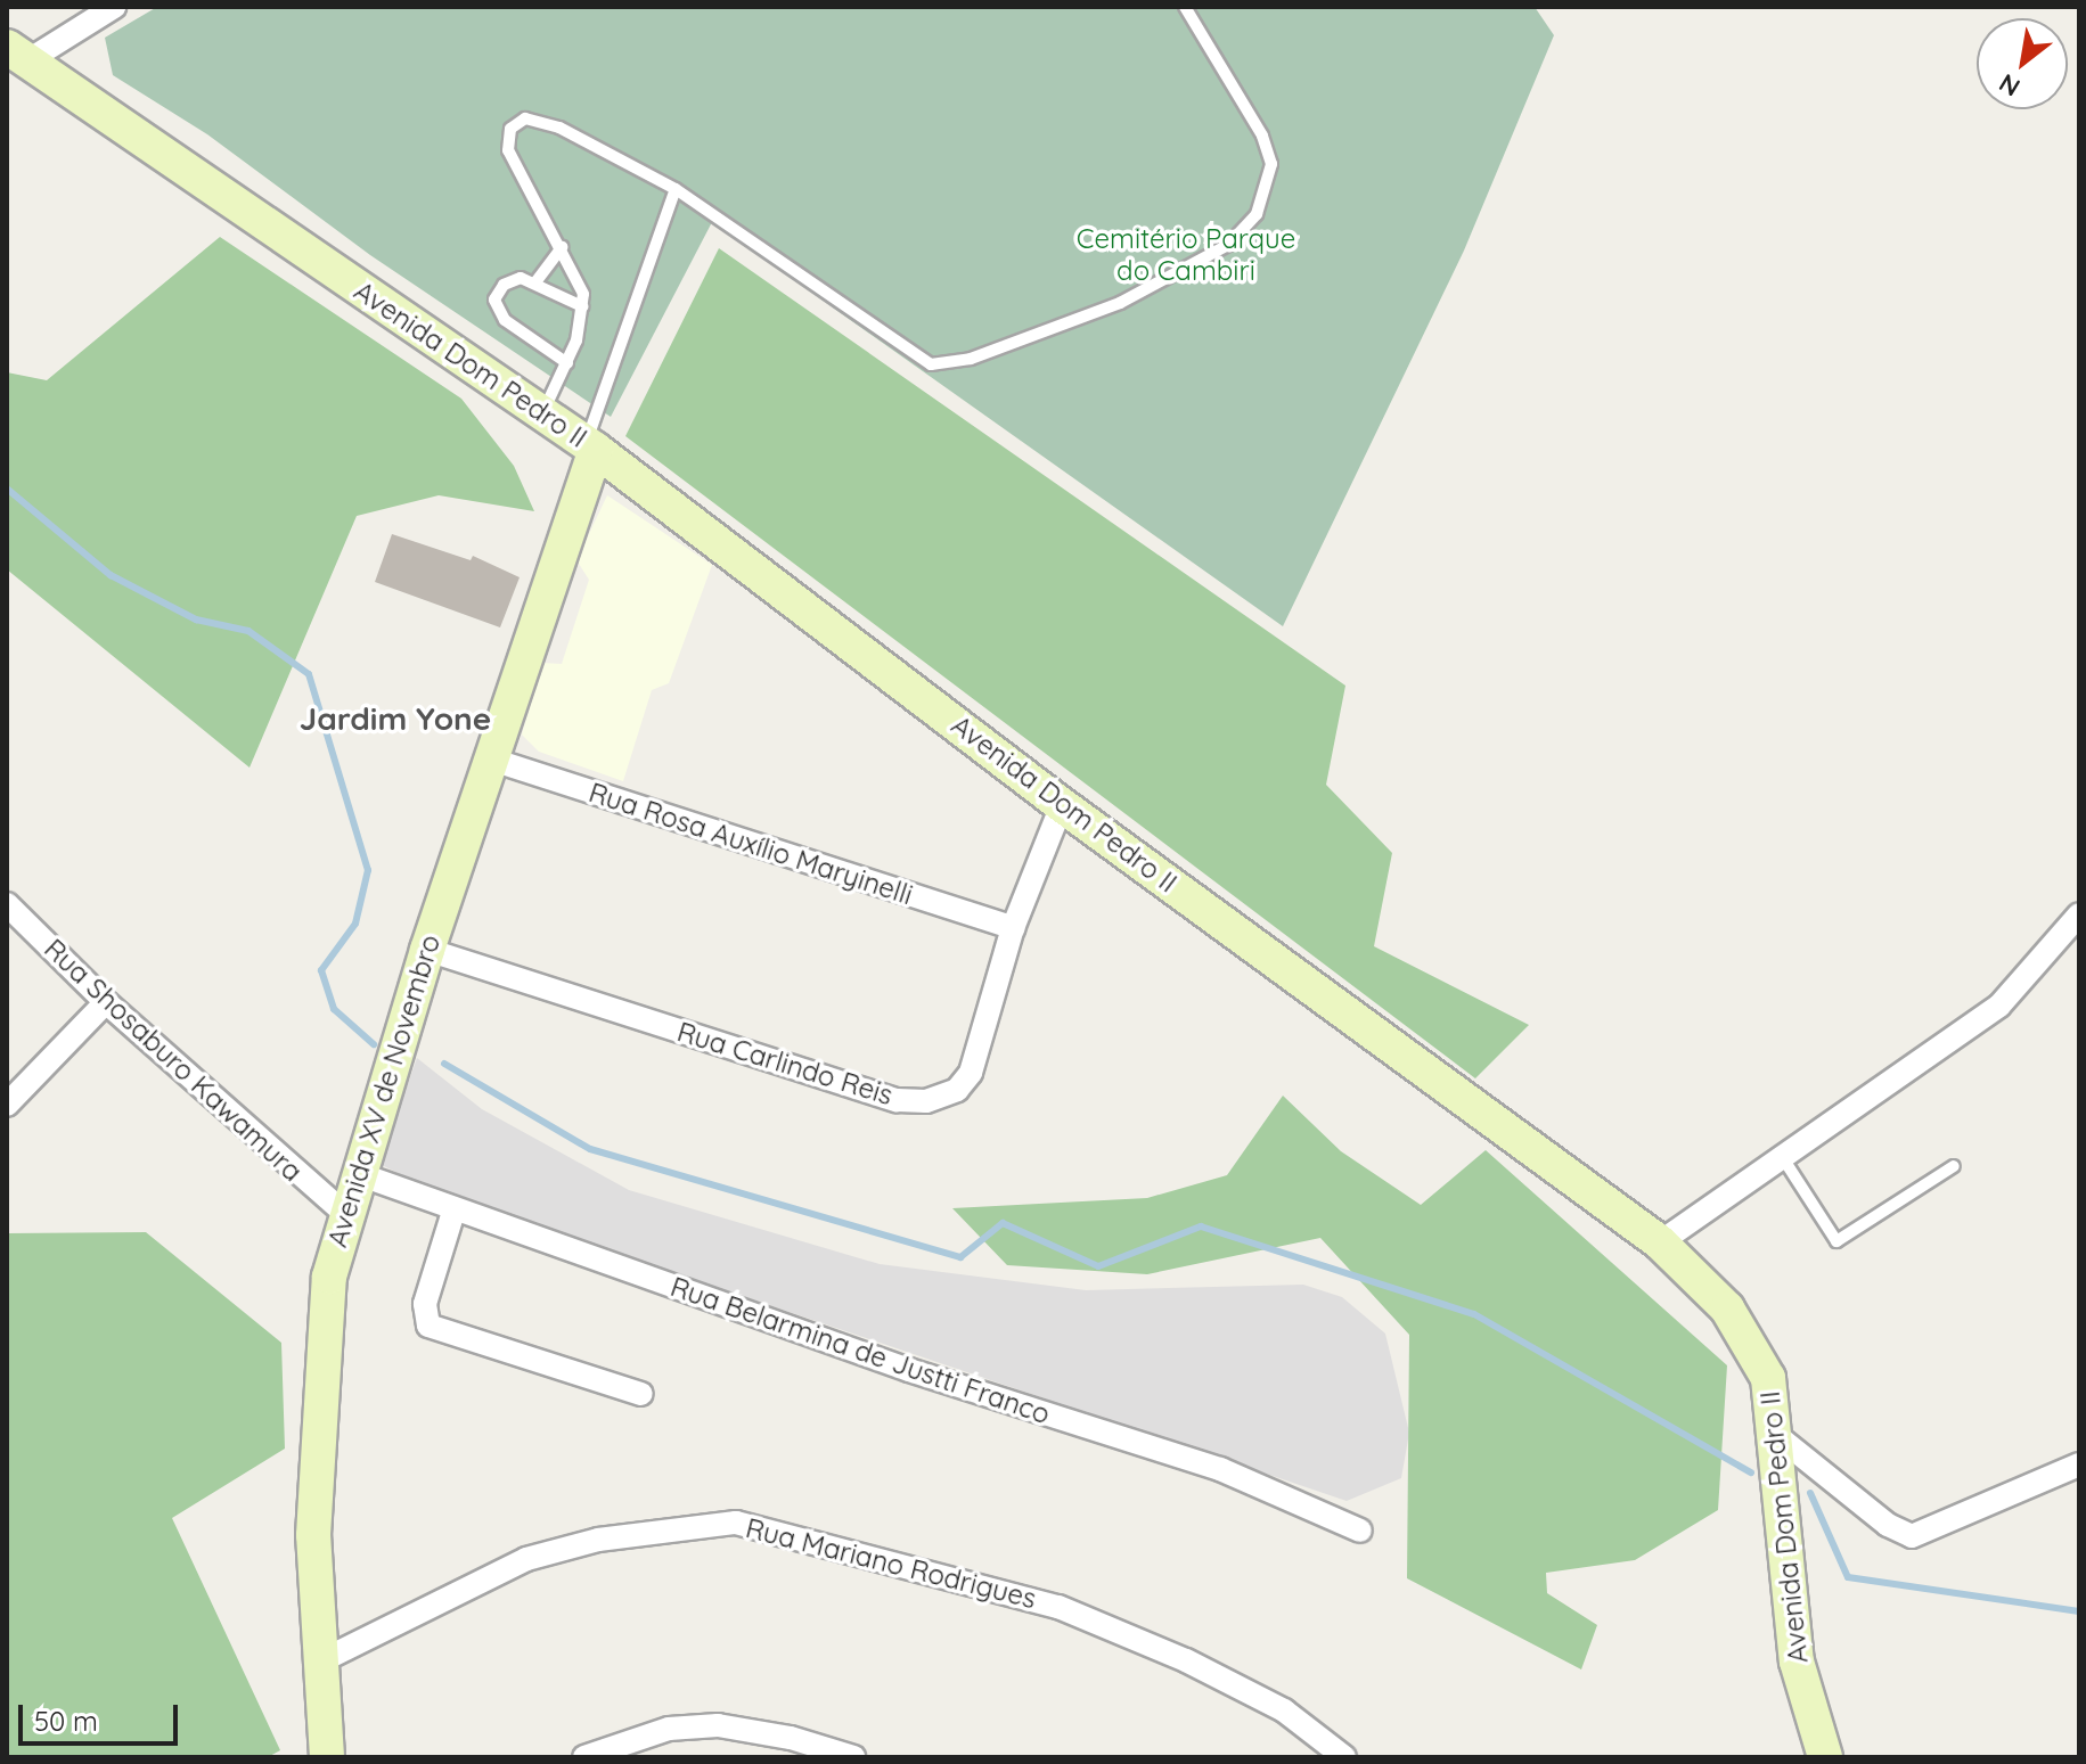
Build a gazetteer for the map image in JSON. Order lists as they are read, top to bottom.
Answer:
{
  "streets": {
    "street": [
      "Avenida Dom Pedro II",
      "Rua Rosa Auxílio Maryinelli",
      "Rua Shosaburo Kawamura",
      "Rua Carlindo Reis",
      "Avenida XV de Novembro",
      "Rua Belarmina de Justti Franco",
      "Rua Mariano Rodrigues"
    ]
  },
  "crossings": [
    ["Avenida Dom Pedro II", "Rua Carlindo Reis"],
    ["Avenida Dom Pedro II", "Avenida XV de Novembro"],
    ["Rua Rosa Auxílio Maryinelli", "Rua Carlindo Reis"],
    ["Rua Rosa Auxílio Maryinelli", "Avenida XV de Novembro"],
    ["Rua Shosaburo Kawamura", "Avenida XV de Novembro"],
    ["Rua Carlindo Reis", "Avenida XV de Novembro"],
    ["Avenida XV de Novembro", "Rua Belarmina de Justti Franco"],
    ["Avenida XV de Novembro", "Rua Mariano Rodrigues"]
  ],
  "districts": ["Jardim Yone"],
  "parks": ["Cemitério Parque do Cambiri"],
  "scale_bar": "50 m",
  "north": "bottom left"
}
